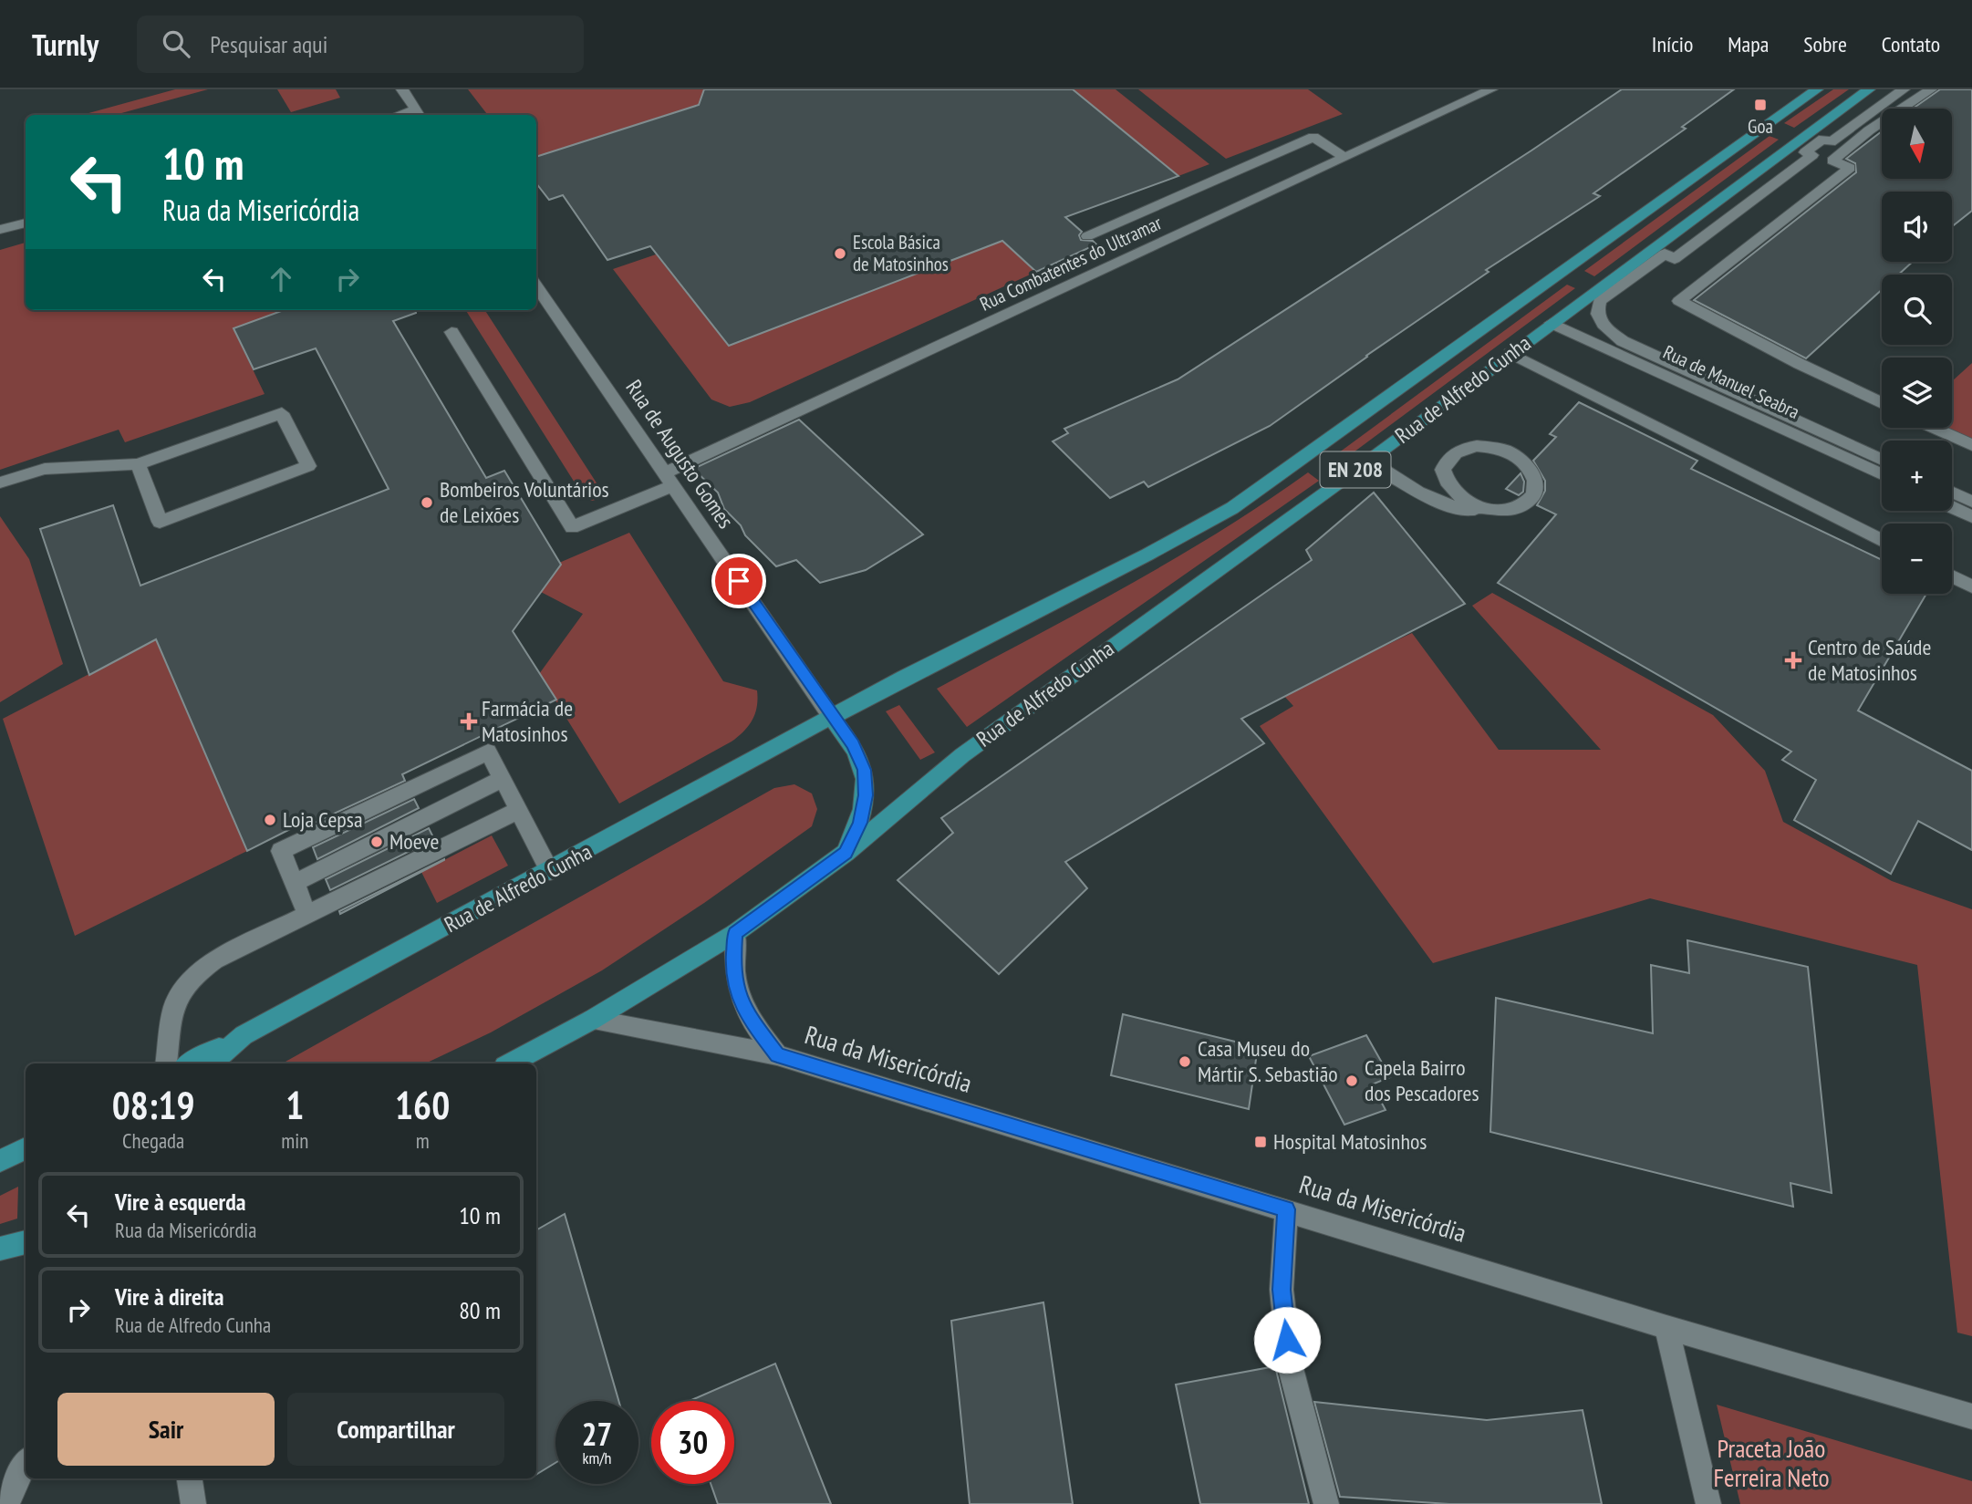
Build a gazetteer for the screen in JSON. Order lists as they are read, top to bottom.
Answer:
{
  "streets": {
    "main road": ["Rua de Alfredo Cunha", "EN 208"],
    "street": [
      "Rua Combatentes do Ultramar",
      "Rua de Manuel Seabra",
      "Rua de Augusto Gomes",
      "Rua da Misericórdia"
    ]
  },
  "crossings": [
    ["Rua Combatentes do Ultramar", "Rua de Augusto Gomes"],
    ["Rua de Manuel Seabra", "Rua de Alfredo Cunha"],
    ["Rua de Alfredo Cunha", "Rua de Augusto Gomes"],
    ["Rua de Alfredo Cunha", "Rua da Misericórdia"]
  ],
  "parks": ["Praceta João Ferreira Neto"],
  "places": {
    "transit": ["Goa", "Hospital Matosinhos"],
    "other": [
      "Escola Básica de Matosinhos",
      "Bombeiros Voluntários de Leixões",
      "Loja Cepsa",
      "Moeve",
      "Casa Museu do Mártir S. Sebastião",
      "Capela Bairro dos Pescadores"
    ],
    "health": ["Centro de Saúde de Matosinhos", "Farmácia de Matosinhos"]
  },
  "north": "bottom",
  "page": {
    "header": "Turnly",
    "search": "Pesquisar aqui",
    "nav": [
      "Início",
      "Mapa",
      "Sobre",
      "Contato"
    ],
    "map_buttons": ["+", "−"],
    "turn": ["10 m", "Rua da Misericórdia"],
    "eta": [
      "08:19",
      "Chegada",
      "1",
      "min",
      "160",
      "m"
    ],
    "list": [
      {
        "name": "Vire à esquerda",
        "note": "Rua da Misericórdia",
        "value": "10 m"
      },
      {
        "name": "Vire à direita",
        "note": "Rua de Alfredo Cunha",
        "value": "80 m"
      }
    ],
    "buttons": ["Sair", "Compartilhar"],
    "speed": "27 km/h",
    "limit": "30"
  }
}
